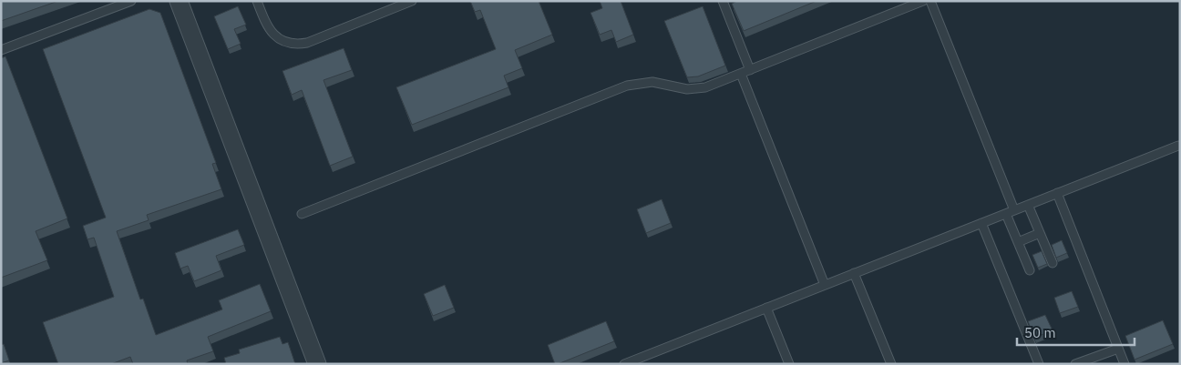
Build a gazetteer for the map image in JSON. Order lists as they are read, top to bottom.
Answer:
{
  "scale_bar": "50 m"
}
